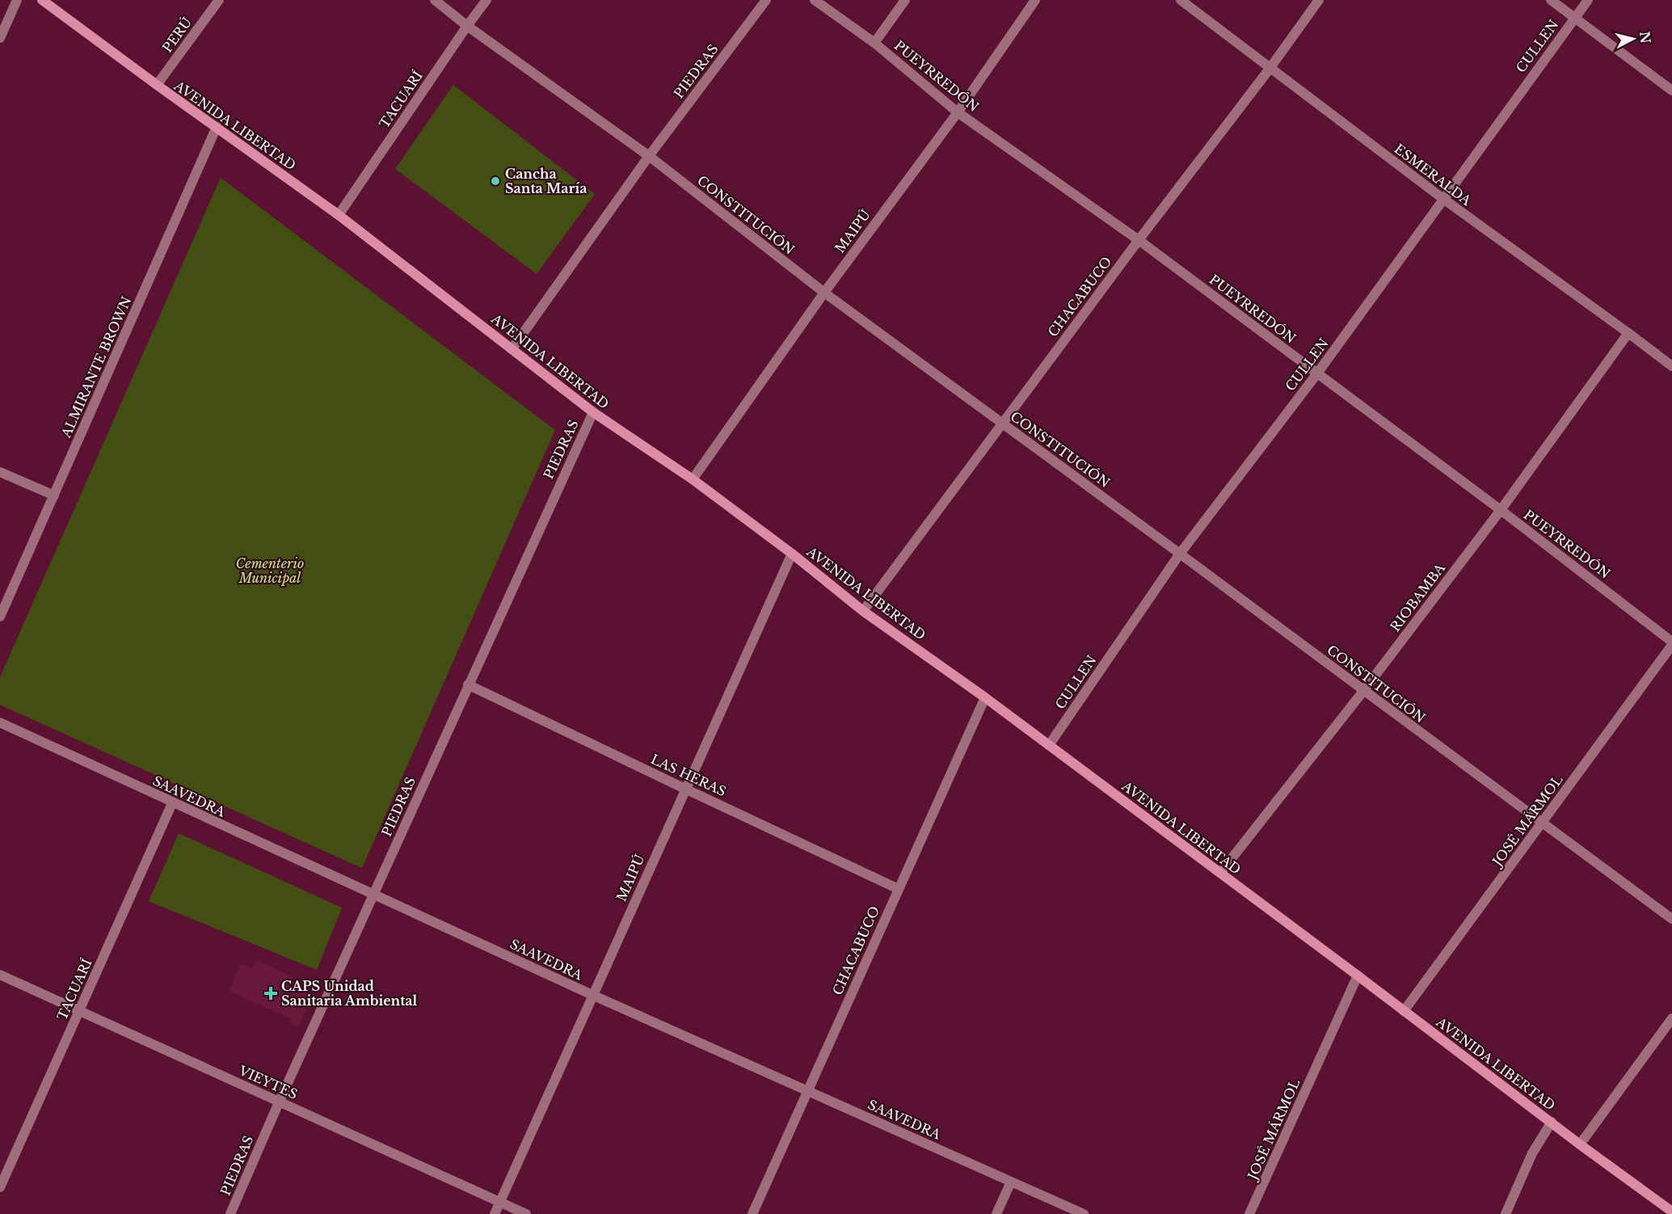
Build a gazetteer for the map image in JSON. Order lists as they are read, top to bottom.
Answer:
{
  "streets": {
    "main road": ["AVENIDA LIBERTAD"],
    "street": [
      "PERÚ",
      "CULLEN",
      "PIEDRAS",
      "PUEYRREDÓN",
      "TACUARÍ",
      "ESMERALDA",
      "CONSTITUCIÓN",
      "MAIPÚ",
      "CHACABUCO",
      "ALMIRANTE BROWN",
      "RIOBAMBA",
      "LAS HERAS",
      "SAAVEDRA",
      "JOSÉ MÁRMOL",
      "VIEYTES"
    ]
  },
  "crossings": [
    ["PERÚ", "AVENIDA LIBERTAD"],
    ["CULLEN", "PUEYRREDÓN"],
    ["CULLEN", "AVENIDA LIBERTAD"],
    ["CULLEN", "ESMERALDA"],
    ["CULLEN", "CONSTITUCIÓN"],
    ["PIEDRAS", "AVENIDA LIBERTAD"],
    ["PIEDRAS", "CONSTITUCIÓN"],
    ["PIEDRAS", "LAS HERAS"],
    ["PIEDRAS", "SAAVEDRA"],
    ["PIEDRAS", "VIEYTES"],
    ["PUEYRREDÓN", "MAIPÚ"],
    ["PUEYRREDÓN", "CHACABUCO"],
    ["PUEYRREDÓN", "RIOBAMBA"],
    ["PUEYRREDÓN", "JOSÉ MÁRMOL"],
    ["TACUARÍ", "AVENIDA LIBERTAD"],
    ["TACUARÍ", "CONSTITUCIÓN"],
    ["TACUARÍ", "SAAVEDRA"],
    ["TACUARÍ", "VIEYTES"],
    ["AVENIDA LIBERTAD", "MAIPÚ"],
    ["AVENIDA LIBERTAD", "CHACABUCO"],
    ["AVENIDA LIBERTAD", "ALMIRANTE BROWN"],
    ["AVENIDA LIBERTAD", "RIOBAMBA"],
    ["AVENIDA LIBERTAD", "JOSÉ MÁRMOL"],
    ["ESMERALDA", "CHACABUCO"],
    ["ESMERALDA", "RIOBAMBA"],
    ["CONSTITUCIÓN", "MAIPÚ"],
    ["CONSTITUCIÓN", "CHACABUCO"],
    ["CONSTITUCIÓN", "RIOBAMBA"],
    ["CONSTITUCIÓN", "JOSÉ MÁRMOL"],
    ["MAIPÚ", "LAS HERAS"],
    ["MAIPÚ", "SAAVEDRA"],
    ["MAIPÚ", "VIEYTES"],
    ["CHACABUCO", "LAS HERAS"],
    ["CHACABUCO", "SAAVEDRA"]
  ],
  "parks": ["Cementerio Municipal"],
  "places": {
    "other": ["Cancha Santa María"],
    "health": ["CAPS Unidad Sanitaria Ambiental"]
  },
  "north": "right"
}
